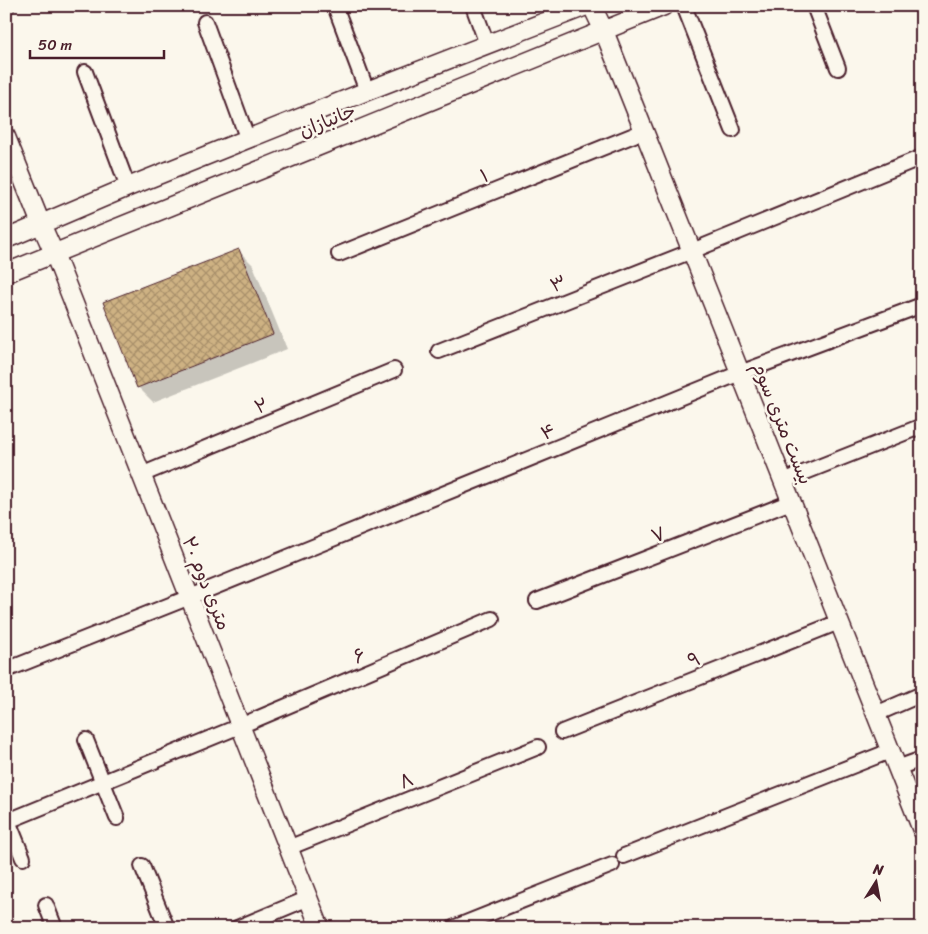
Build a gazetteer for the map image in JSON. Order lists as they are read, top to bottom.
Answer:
{
  "streets": {
    "street": [
      "جانبازان",
      "۱",
      "۳",
      "۲",
      "بیست متری سوم",
      "۴",
      "۷",
      "۲۰ متری دوم",
      "۶",
      "۹",
      "۸"
    ]
  },
  "crossings": [
    ["جانبازان", "بیست متری سوم"],
    ["جانبازان", "۲۰ متری دوم"],
    ["۱", "بیست متری سوم"],
    ["۳", "بیست متری سوم"],
    ["۲", "۲۰ متری دوم"],
    ["بیست متری سوم", "۴"],
    ["بیست متری سوم", "۷"],
    ["بیست متری سوم", "۹"],
    ["۴", "۲۰ متری دوم"],
    ["۲۰ متری دوم", "۶"],
    ["۲۰ متری دوم", "۸"]
  ],
  "scale_bar": "50 m",
  "north": "top"
}
